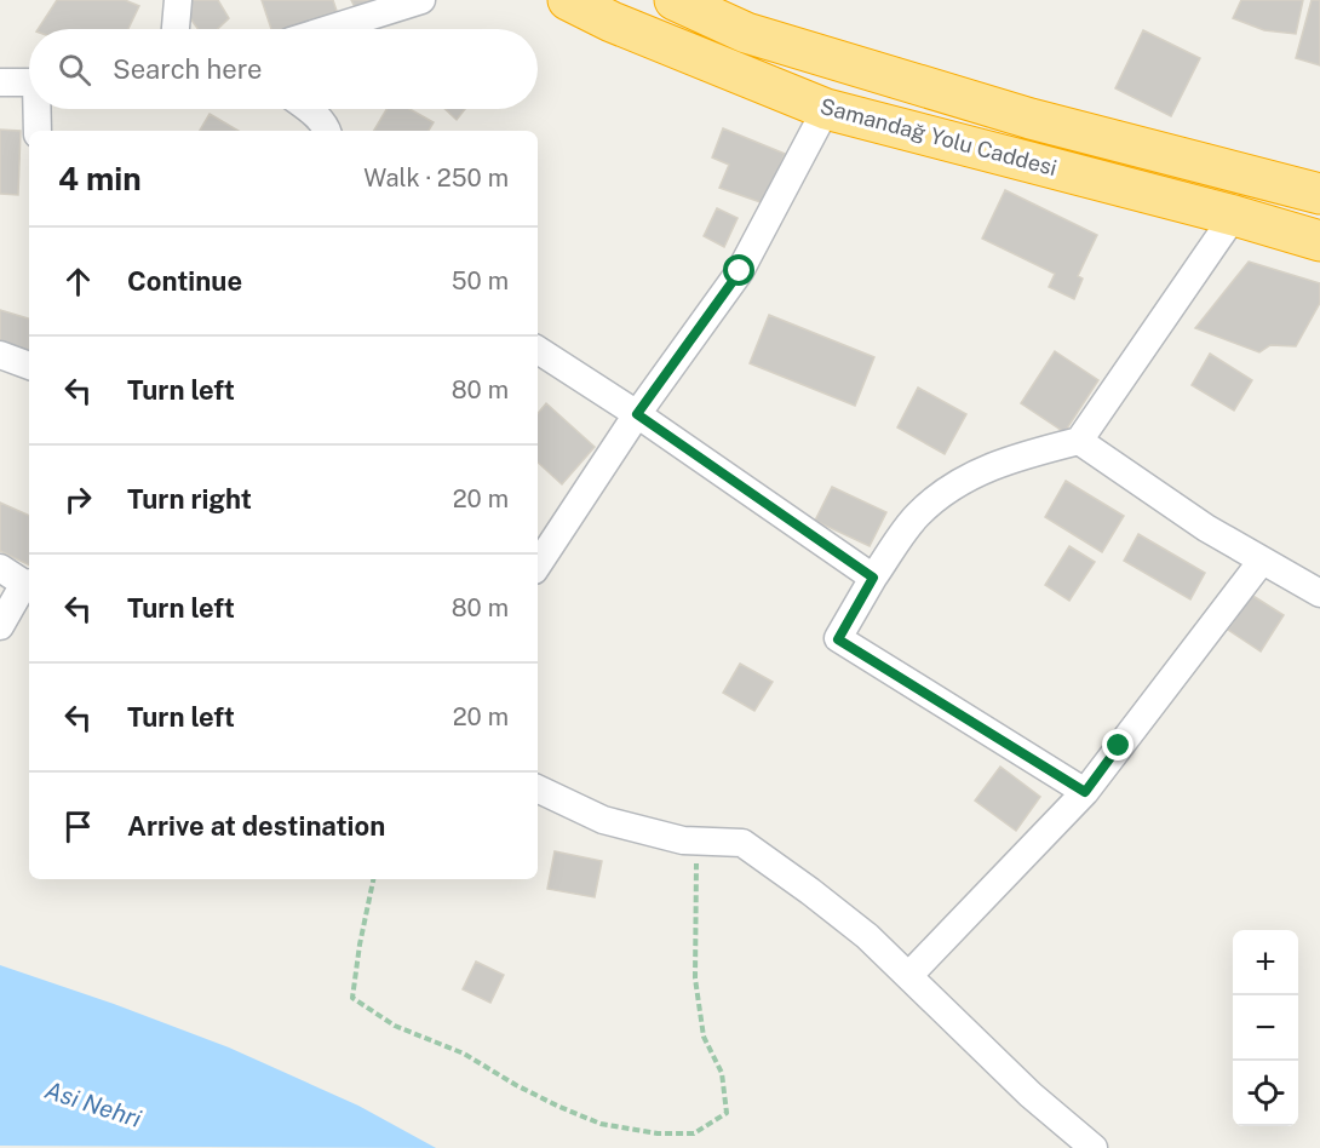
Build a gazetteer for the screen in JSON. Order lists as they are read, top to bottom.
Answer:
{
  "streets": {
    "highway": ["Samandağ Yolu Caddesi"]
  },
  "water": ["Asi Nehri"],
  "page": {
    "search": "Search here",
    "heading": ["4 min", "Walk · 250 m"],
    "list": [
      ["Continue", "50 m"],
      ["Turn left", "80 m"],
      ["Turn right", "20 m"],
      ["Turn left", "80 m"],
      ["Turn left", "20 m"],
      "Arrive at destination"
    ],
    "map_buttons": ["+", "−"]
  }
}
